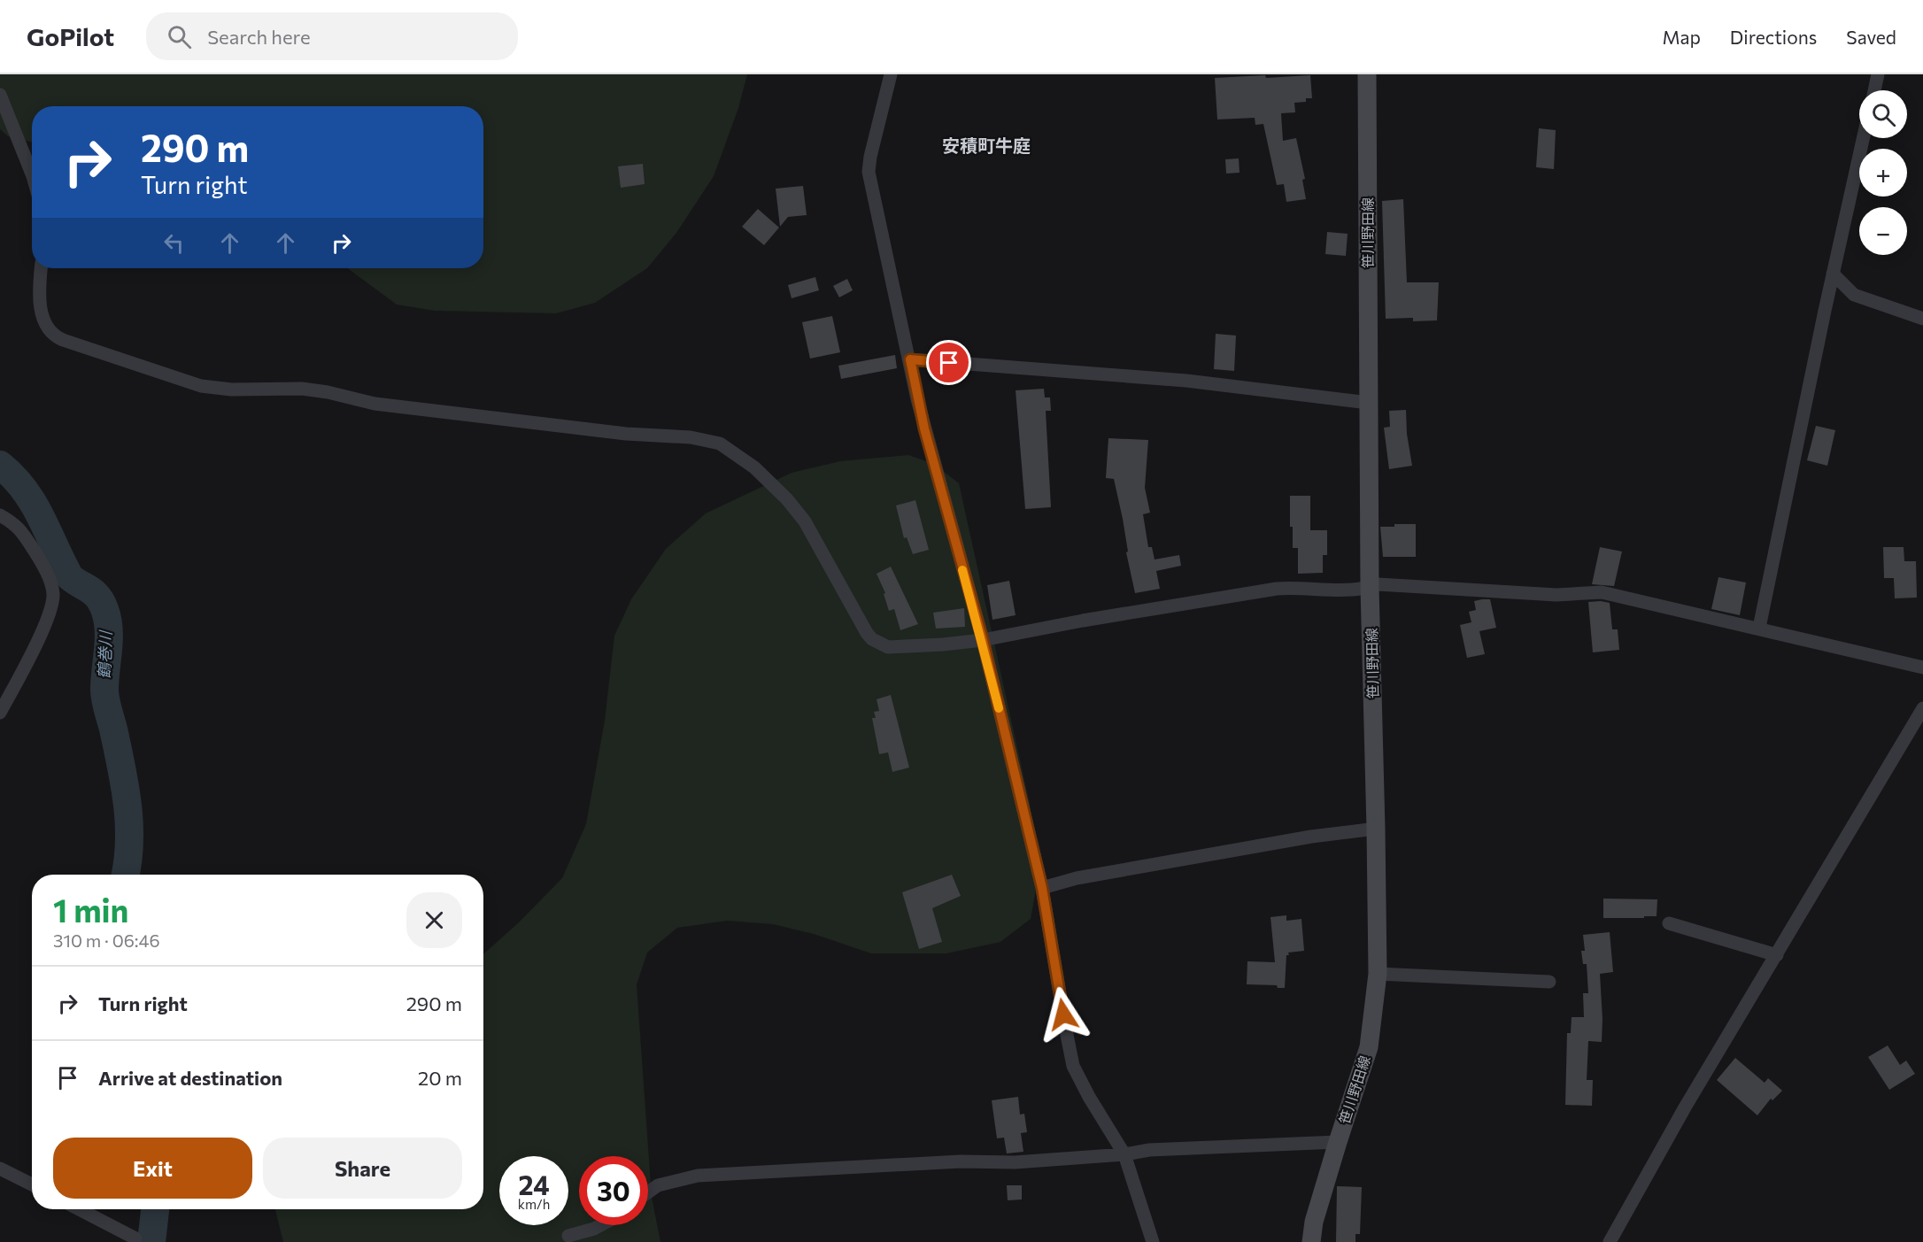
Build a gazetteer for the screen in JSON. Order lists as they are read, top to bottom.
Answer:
{
  "streets": {
    "street": ["笹川野田線"]
  },
  "districts": ["安積町牛庭"],
  "water": ["鶴巻川"],
  "page": {
    "header": "GoPilot",
    "search": "Search here",
    "nav": ["Map", "Directions", "Saved"],
    "map_buttons": ["+", "−"],
    "turn": ["290 m", "Turn right"],
    "heading": ["1 min", "310 m · 06:46"],
    "list": [
      {
        "name": "Turn right",
        "value": "290 m"
      },
      {
        "name": "Arrive at destination",
        "value": "20 m"
      }
    ],
    "buttons": ["Exit", "Share"],
    "speed": "24 km/h",
    "limit": "30"
  }
}
